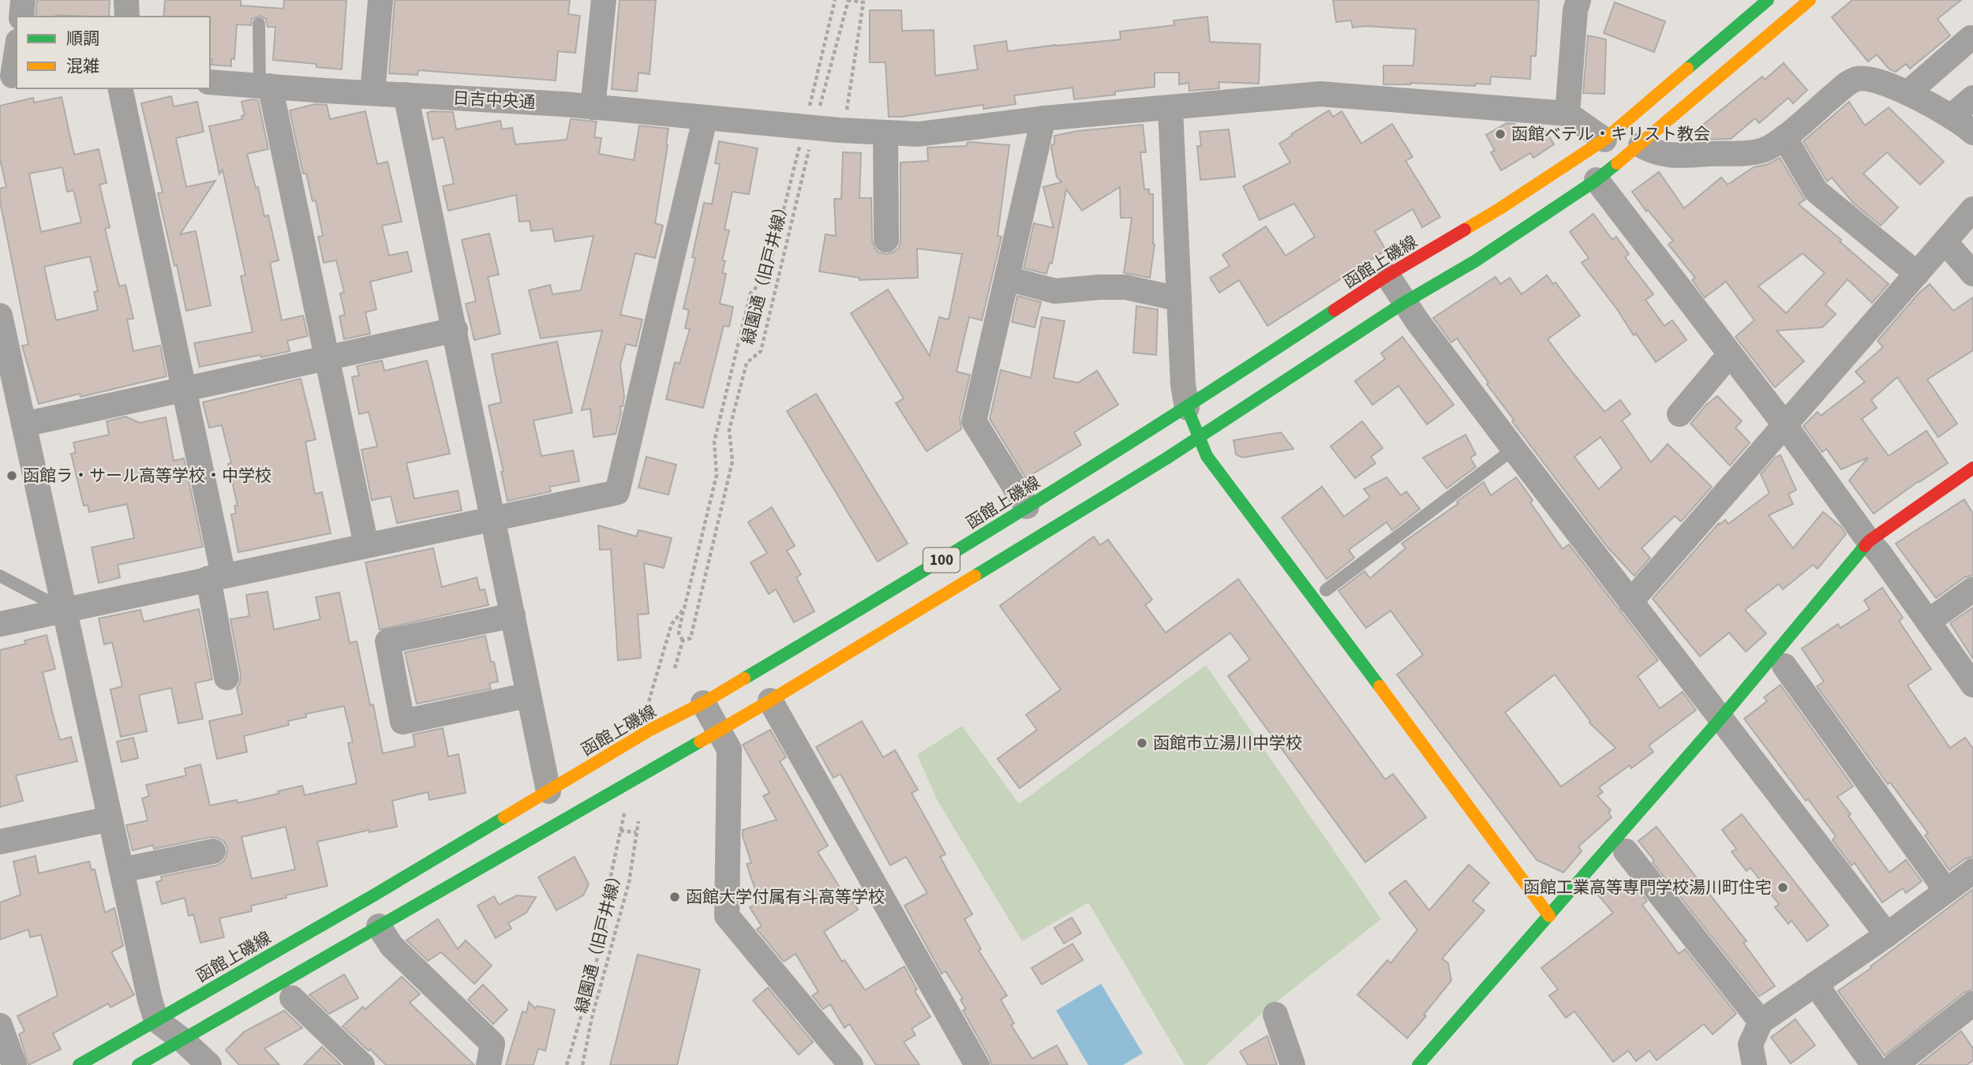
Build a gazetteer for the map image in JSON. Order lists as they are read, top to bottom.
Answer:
{
  "streets": {
    "main road": ["函館上磯線", "100"],
    "street": ["日吉中央通"],
    "path": ["緑園通（旧戸井線）"]
  },
  "places": [
    "函館ベテル・キリスト教会",
    "函館ラ・サール高等学校・中学校",
    "函館市立湯川中学校",
    "函館工業高等専門学校湯川町住宅",
    "函館大学付属有斗高等学校"
  ],
  "legend": ["順調", "混雑"]
}
